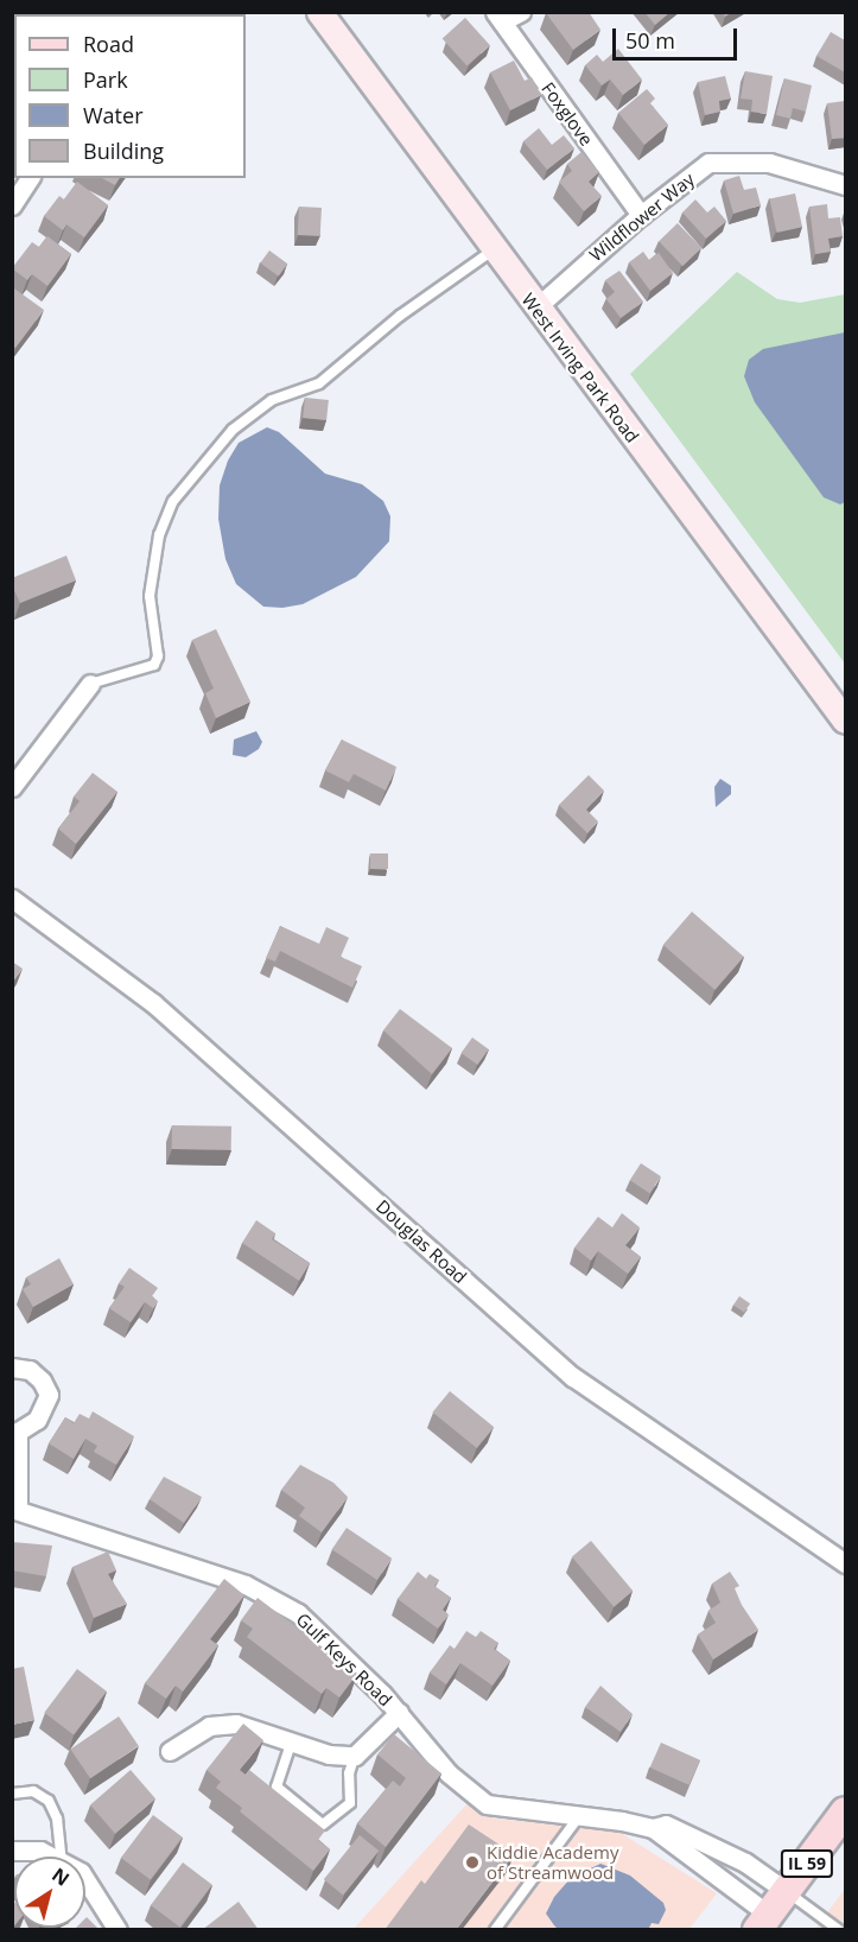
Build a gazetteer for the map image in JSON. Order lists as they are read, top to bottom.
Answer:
{
  "streets": {
    "main road": ["West Irving Park Road", "IL 59"],
    "street": [
      "Foxglove",
      "Wildflower Way",
      "Douglas Road",
      "Gulf Keys Road"
    ]
  },
  "crossings": [
    ["Foxglove", "Wildflower Way"],
    ["Wildflower Way", "West Irving Park Road"],
    ["Gulf Keys Road", "IL 59"]
  ],
  "places": ["Kiddie Academy of Streamwood"],
  "legend": [
    "Road",
    "Park",
    "Water",
    "Building"
  ],
  "scale_bar": "50 m",
  "north": "top right"
}
